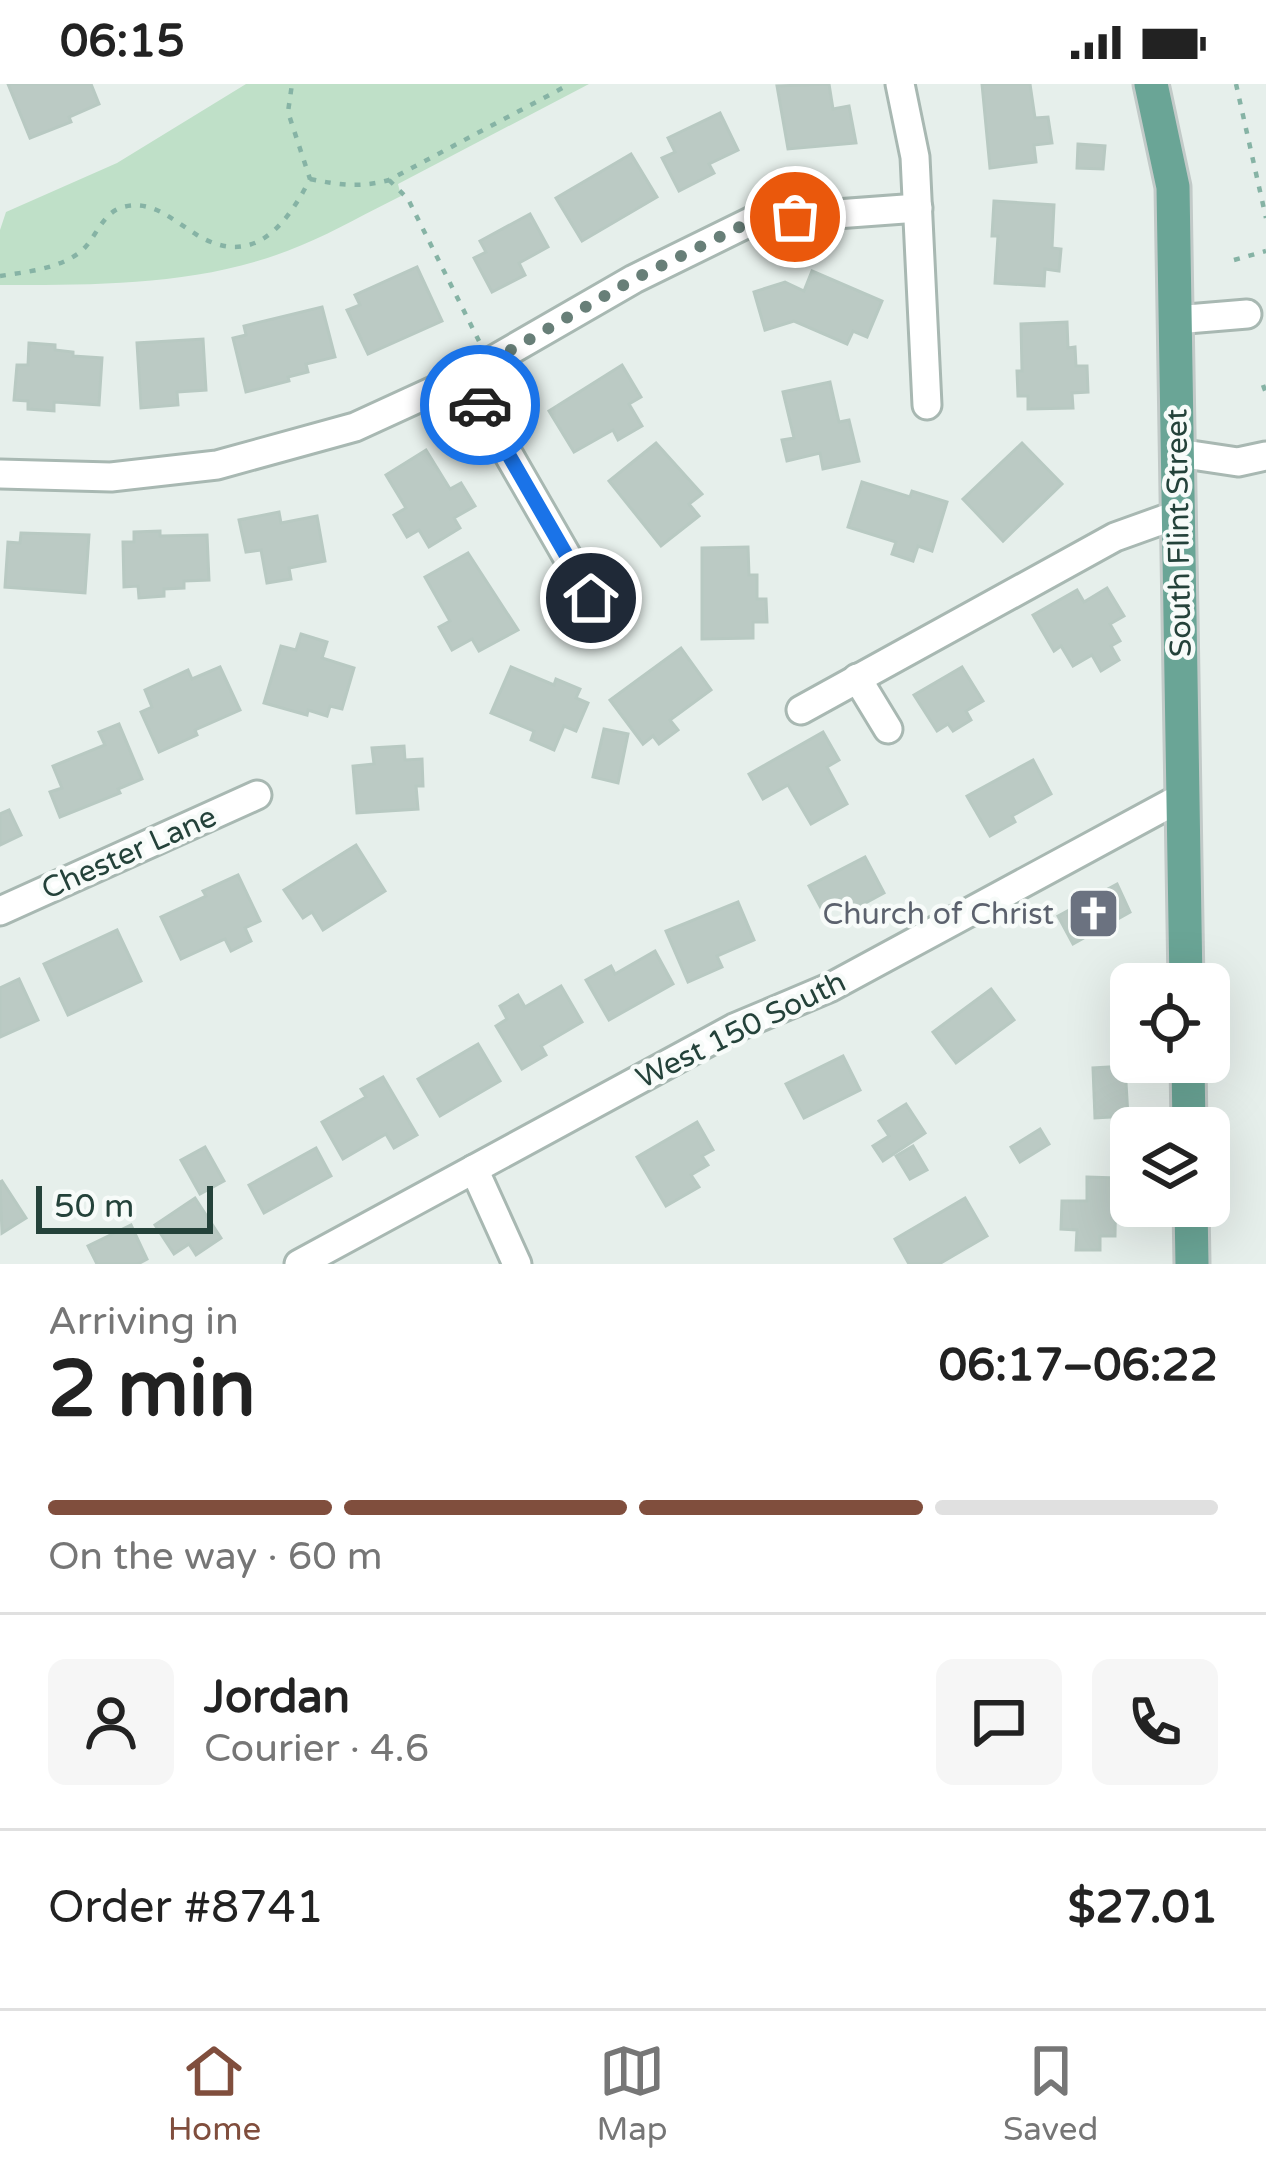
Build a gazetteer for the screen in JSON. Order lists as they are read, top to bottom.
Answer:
{
  "streets": {
    "main road": ["South Flint Street"],
    "street": ["Chester Lane", "West 150 South"]
  },
  "crossings": [
    ["South Flint Street", "West 150 South"]
  ],
  "places": {
    "church": ["Church of Christ"]
  },
  "scale_bar": "50 m",
  "page": {
    "status": "06:15",
    "scale": "50 m",
    "heading": ["2 min", "Arriving in", "06:17–06:22"],
    "panel": [
      "Jordan",
      "Courier · 4.6",
      "Order #8741",
      "$27.01"
    ],
    "bar": "On the way · 60 m",
    "tabs": ["Home", "Map", "Saved"]
  }
}
